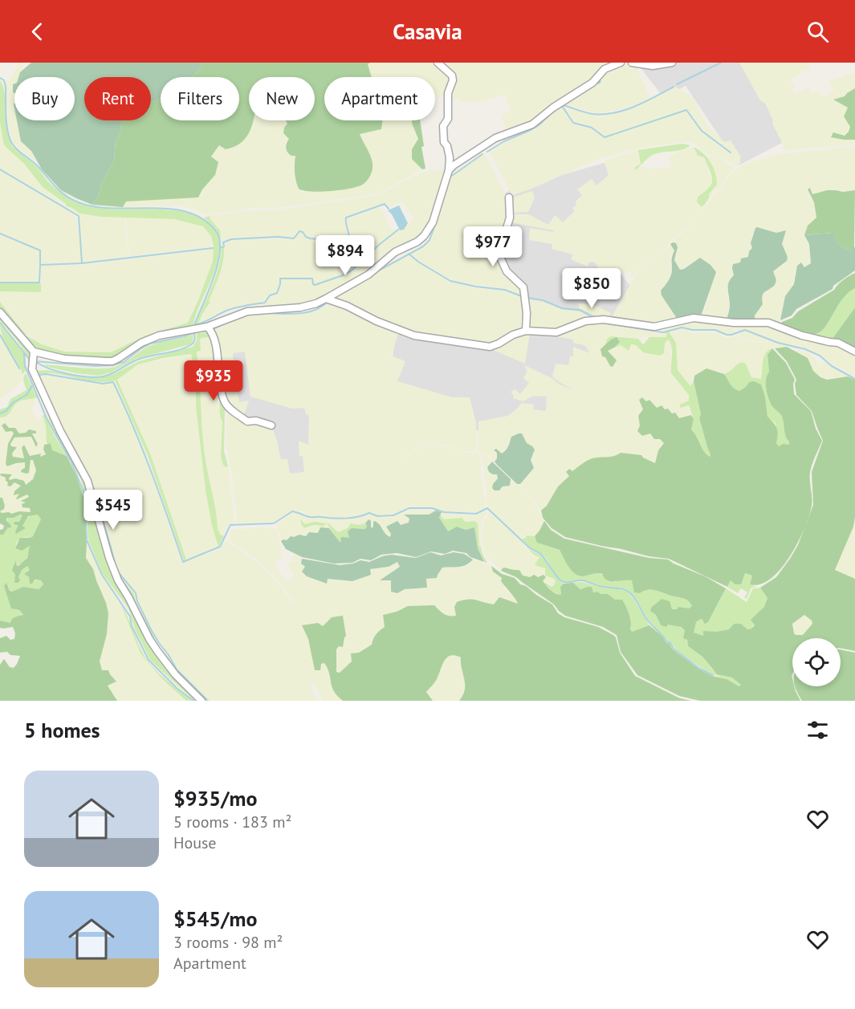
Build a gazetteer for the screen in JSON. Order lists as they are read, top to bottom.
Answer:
{
  "page": {
    "header": "Casavia",
    "chip": [
      "Buy",
      "Rent",
      "Filters",
      "New",
      "Apartment"
    ],
    "price": [
      "$977",
      "$894",
      "$850",
      "$935",
      "$545"
    ],
    "heading": "5 homes",
    "list": [
      {
        "name": "$935/mo",
        "note": "5 rooms · 183 m² · House"
      },
      {
        "name": "$545/mo",
        "note": "3 rooms · 98 m² · Apartment"
      }
    ]
  }
}
